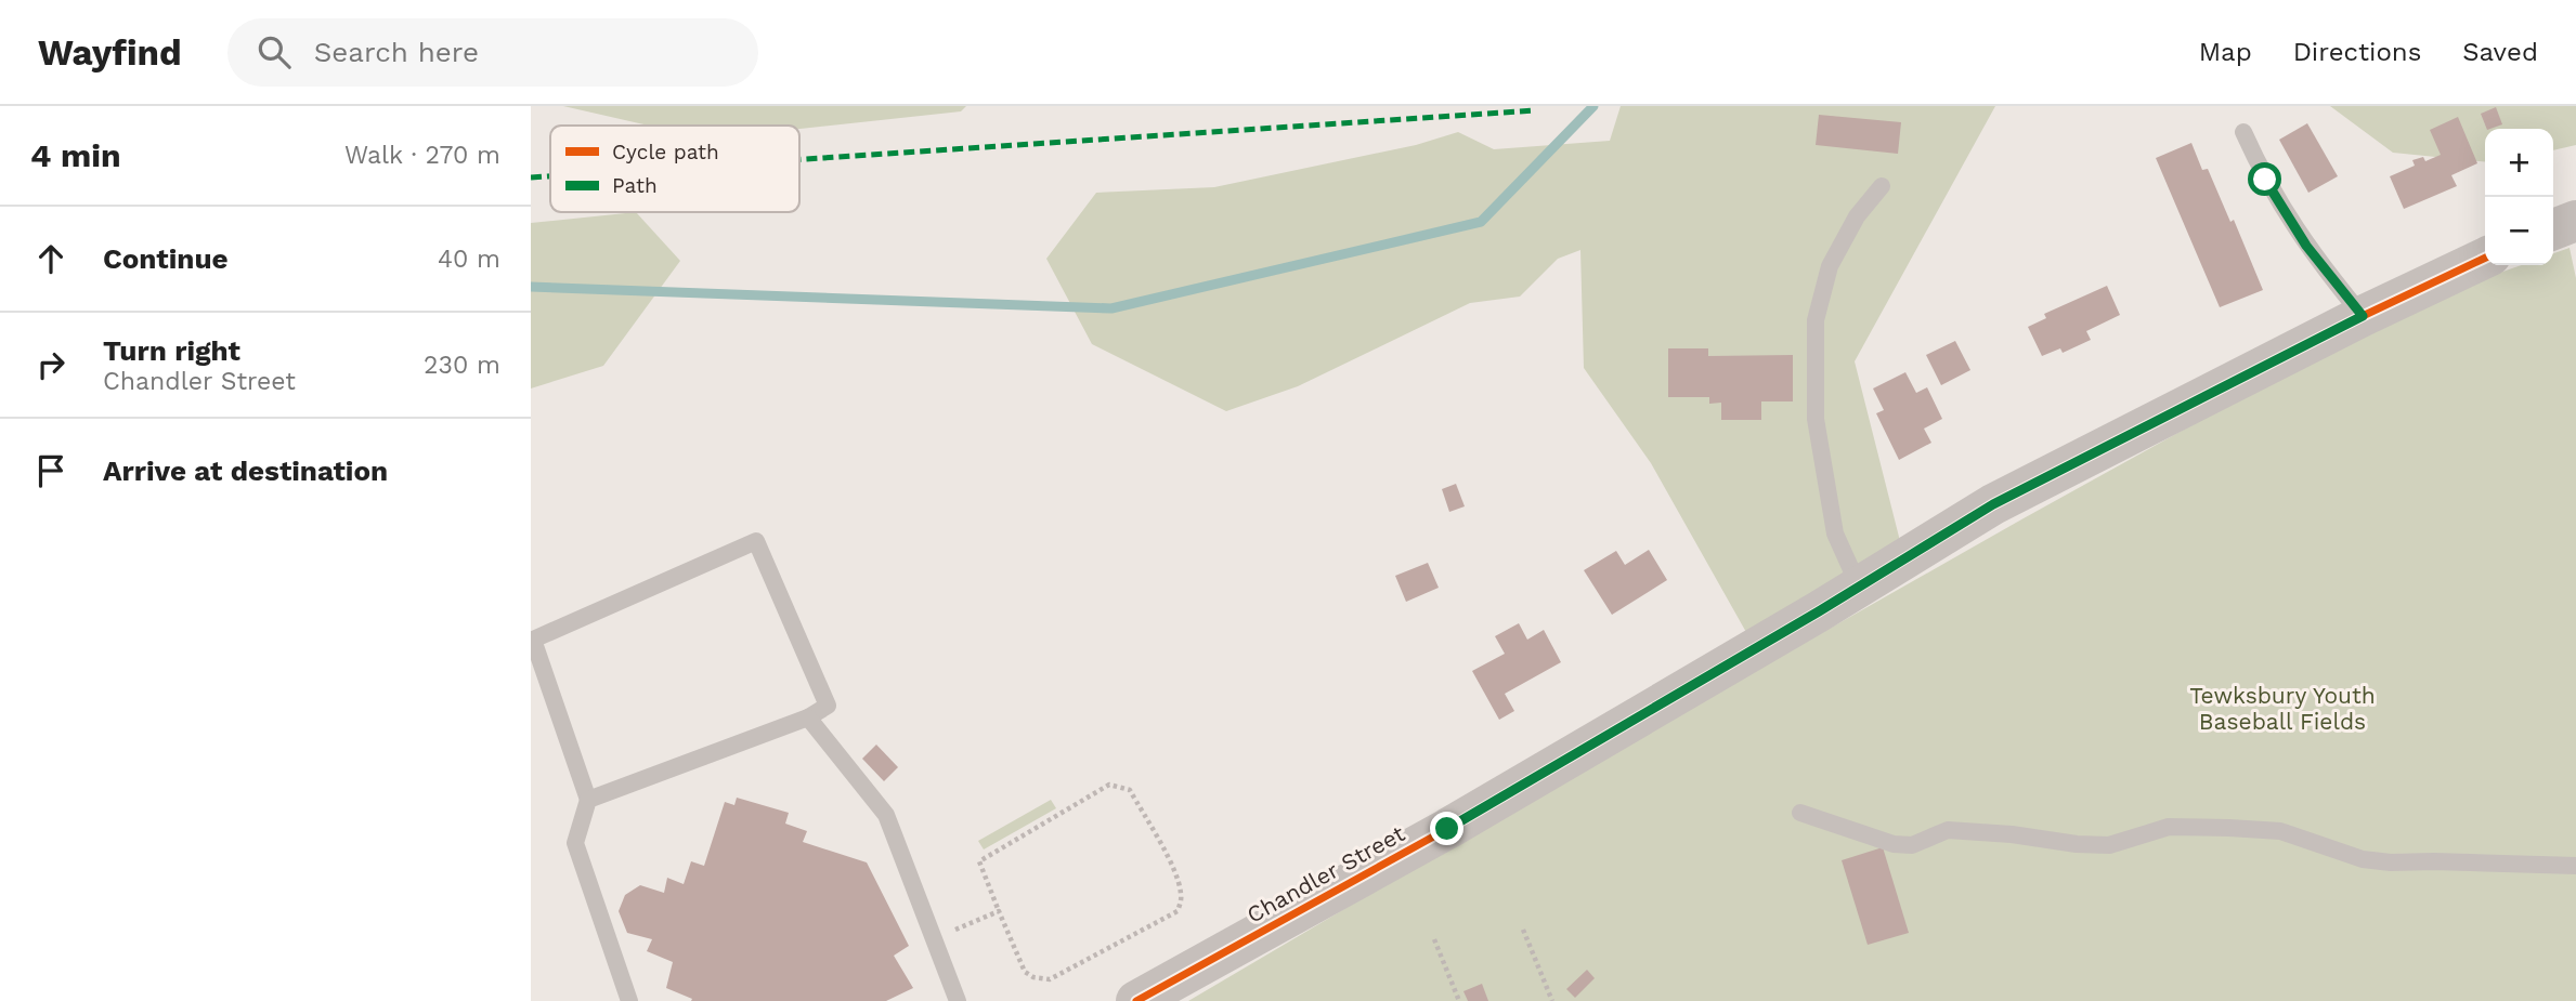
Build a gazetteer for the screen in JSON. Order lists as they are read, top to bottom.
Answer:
{
  "streets": {
    "street": ["Chandler Street"]
  },
  "parks": ["Tewksbury Youth Baseball Fields"],
  "legend": ["Cycle path", "Path"],
  "page": {
    "header": "Wayfind",
    "search": "Search here",
    "nav": ["Map", "Directions", "Saved"],
    "heading": ["4 min", "Walk · 270 m"],
    "map_buttons": ["+", "−"],
    "list": [
      ["Continue", "40 m"],
      ["Turn right", "Chandler Street", "230 m"],
      "Arrive at destination"
    ]
  }
}
